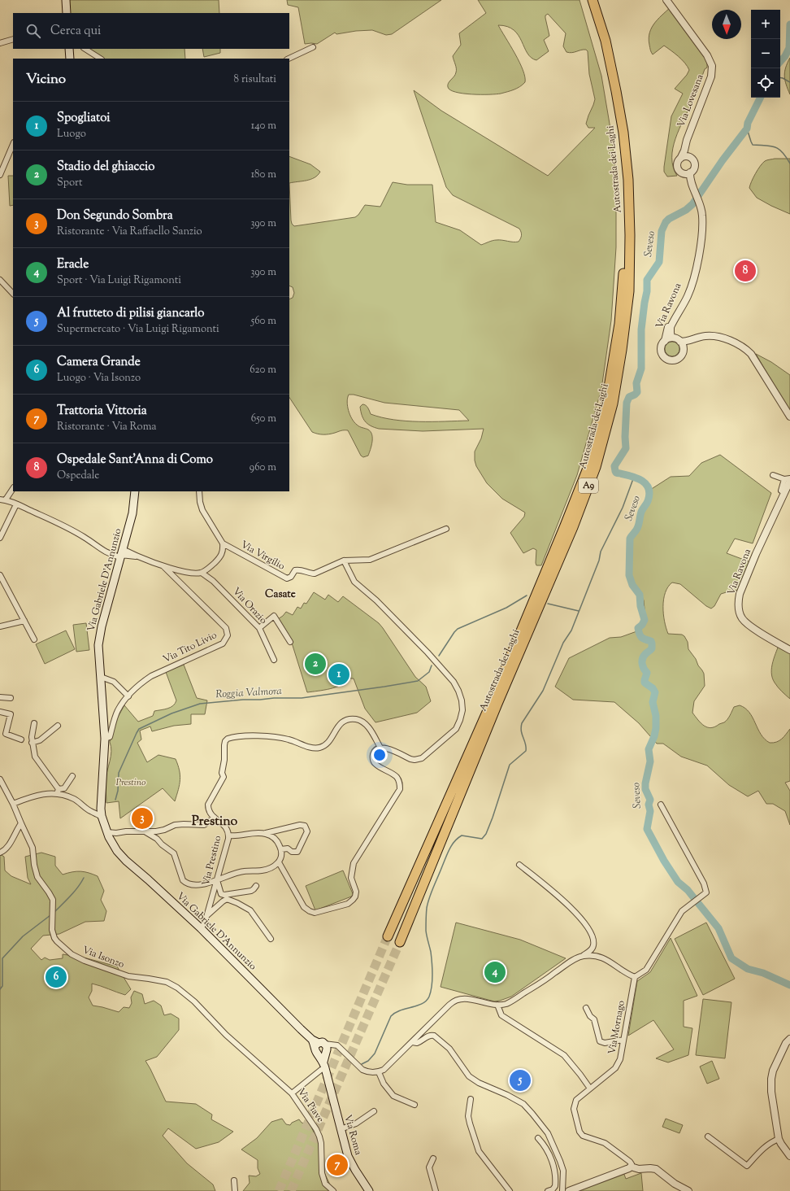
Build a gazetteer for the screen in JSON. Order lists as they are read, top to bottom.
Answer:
{
  "streets": {
    "highway": ["Autostrada dei Laghi", "A9"],
    "main road": ["Via Gabriele D'Annunzio", "Via Roma"],
    "street": [
      "Via Lovesana",
      "Via Ravona",
      "Via Virgilio",
      "Via Orazio",
      "Via Tito Livio",
      "Via Prestino",
      "Via Isonzo",
      "Via Mornago",
      "Via Piave"
    ]
  },
  "crossings": [
    ["Via Lovesana", "Via Ravona"],
    ["Via Gabriele D'Annunzio", "Via Tito Livio"],
    ["Via Gabriele D'Annunzio", "Via Prestino"],
    ["Via Isonzo", "Via Piave"]
  ],
  "districts": ["Casate", "Prestino"],
  "water": ["Seveso", "Roggia Valmora"],
  "parks": ["Prestino"],
  "north": "bottom",
  "page": {
    "map_buttons": ["+", "−"],
    "search": "Cerca qui",
    "heading": ["Vicino", "8 risultati"],
    "list": [
      {
        "mark": "1",
        "name": "Spogliatoi",
        "note": "Luogo",
        "value": "140 m"
      },
      {
        "mark": "2",
        "name": "Stadio del ghiaccio",
        "note": "Sport",
        "value": "180 m"
      },
      {
        "mark": "3",
        "name": "Don Segundo Sombra",
        "note": "Ristorante · Via Raffaello Sanzio",
        "value": "390 m"
      },
      {
        "mark": "4",
        "name": "Eracle",
        "note": "Sport · Via Luigi Rigamonti",
        "value": "390 m"
      },
      {
        "mark": "5",
        "name": "Al frutteto di pilisi giancarlo",
        "note": "Supermercato · Via Luigi Rigamonti",
        "value": "560 m"
      },
      {
        "mark": "6",
        "name": "Camera Grande",
        "note": "Luogo · Via Isonzo",
        "value": "620 m"
      },
      {
        "mark": "7",
        "name": "Trattoria Vittoria",
        "note": "Ristorante · Via Roma",
        "value": "650 m"
      },
      {
        "mark": "8",
        "name": "Ospedale Sant'Anna di Como",
        "note": "Ospedale",
        "value": "960 m"
      }
    ],
    "pins": [
      "8",
      "2",
      "1",
      "3",
      "4",
      "6",
      "5",
      "7"
    ]
  }
}
